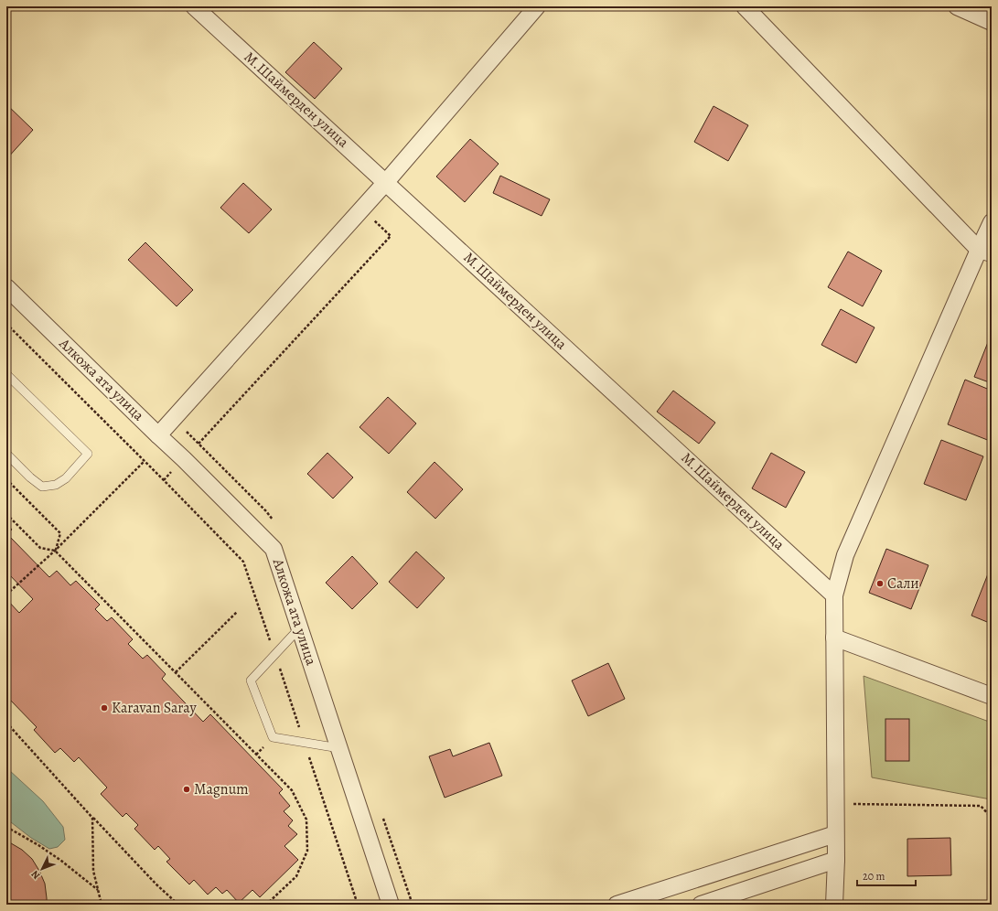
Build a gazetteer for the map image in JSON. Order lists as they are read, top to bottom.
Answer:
{
  "streets": {
    "street": ["М.Шаймерден улица", "Алкожа ата улица"]
  },
  "places": ["Сали", "Karavan Saray", "Magnum"],
  "scale_bar": "20 m",
  "north": "bottom left"
}
